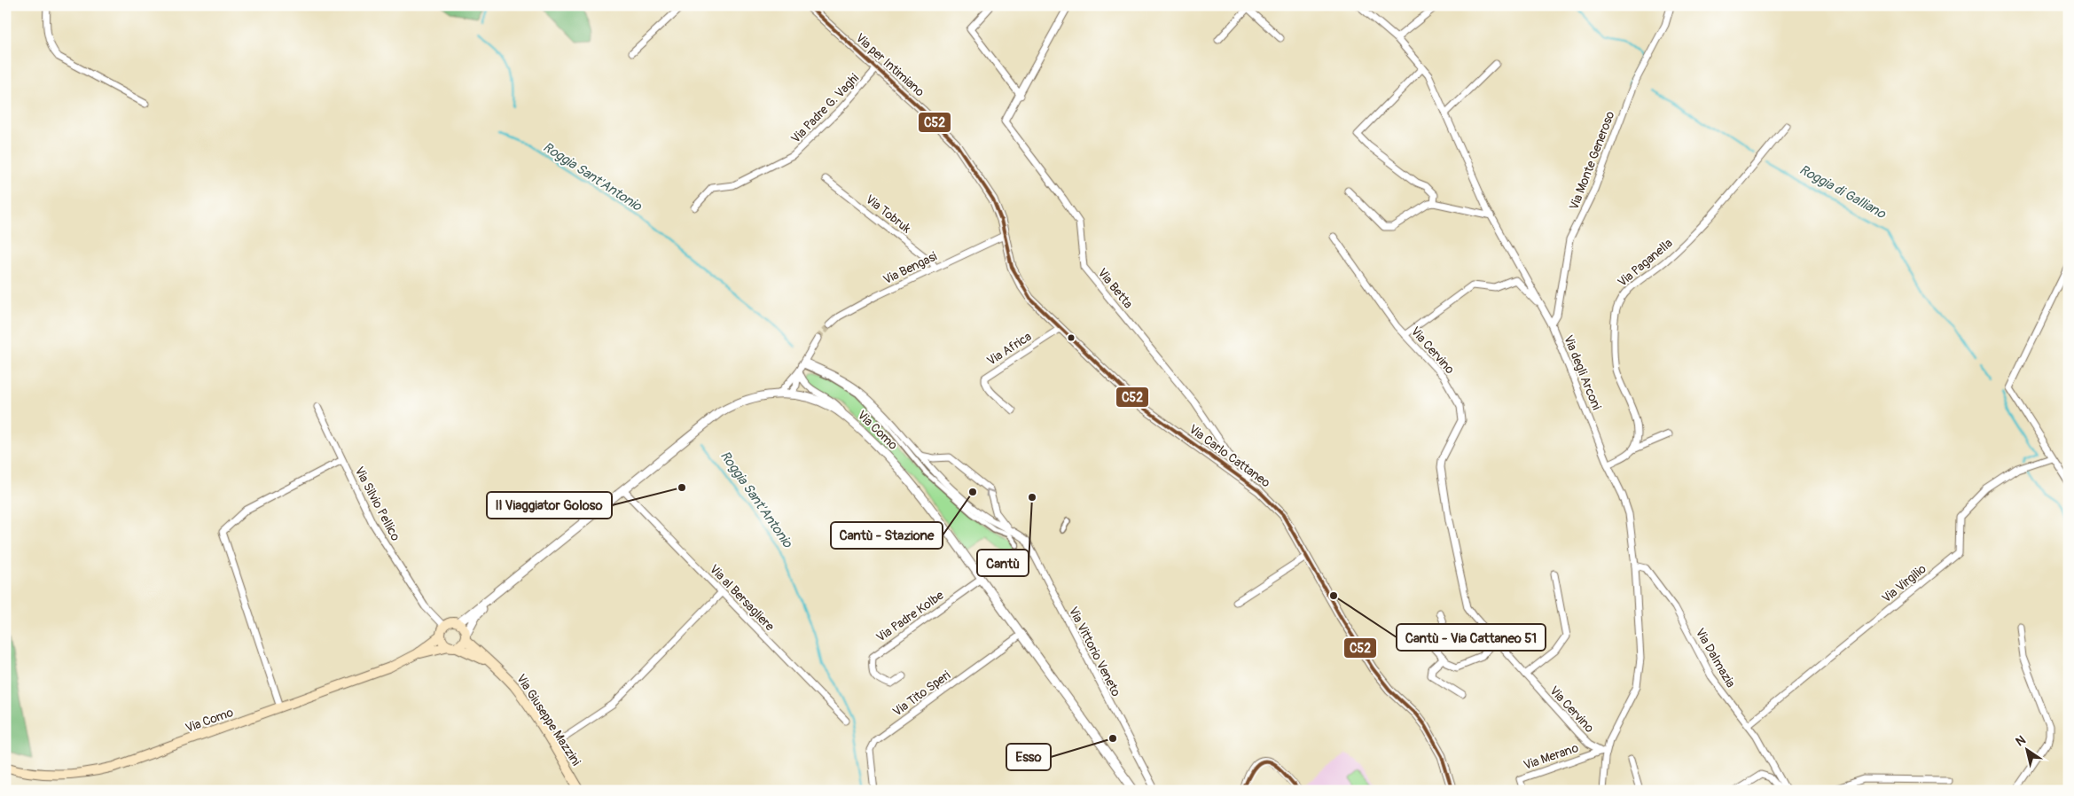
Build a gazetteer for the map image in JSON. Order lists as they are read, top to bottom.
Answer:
{
  "streets": {
    "main road": ["Via Como", "Via Giuseppe Mazzini"],
    "street": [
      "Via per Intimiano",
      "Via Padre G. Vaghi",
      "Via Monte Generoso",
      "Via Tobruk",
      "Via Paganella",
      "Via Bengasi",
      "Via Betta",
      "Via Africa",
      "Via Cervino",
      "Via degli Arconi",
      "Via Carlo Cattaneo",
      "Via Silvio Pellico",
      "Via Virgilio",
      "Via al Bersagliere",
      "Via Padre Kolbe",
      "Via Vittorio Veneto",
      "Via Dalmazia",
      "Via Tito Speri",
      "Via Merano"
    ]
  },
  "crossings": [
    ["Via per Intimiano", "Via Padre G. Vaghi"],
    ["Via per Intimiano", "Via Bengasi"],
    ["Via per Intimiano", "Via Carlo Cattaneo"],
    ["Via Monte Generoso", "Via degli Arconi"],
    ["Via Tobruk", "Via Bengasi"],
    ["Via Bengasi", "Via Carlo Cattaneo"],
    ["Via Betta", "Via Carlo Cattaneo"],
    ["Via Africa", "Via Carlo Cattaneo"],
    ["Via Cervino", "Via degli Arconi"],
    ["Via Cervino", "Via Merano"],
    ["Via degli Arconi", "Via Dalmazia"],
    ["Via degli Arconi", "Via Merano"],
    ["Via Como", "Via Silvio Pellico"],
    ["Via Como", "Via al Bersagliere"],
    ["Via Como", "Via Padre Kolbe"],
    ["Via Como", "Via Tito Speri"],
    ["Via Como", "Via Giuseppe Mazzini"],
    ["Via Silvio Pellico", "Via Giuseppe Mazzini"],
    ["Via Virgilio", "Via Dalmazia"]
  ],
  "water": ["Roggia Sant'Antonio", "Roggia di Galliano"],
  "places": [
    "Il Viaggiator Goloso",
    "Cantù - Stazione",
    "Cantù",
    "Cantù - Via Cattaneo 51",
    "Esso"
  ],
  "lines": ["transit line C52"],
  "north": "top left"
}
